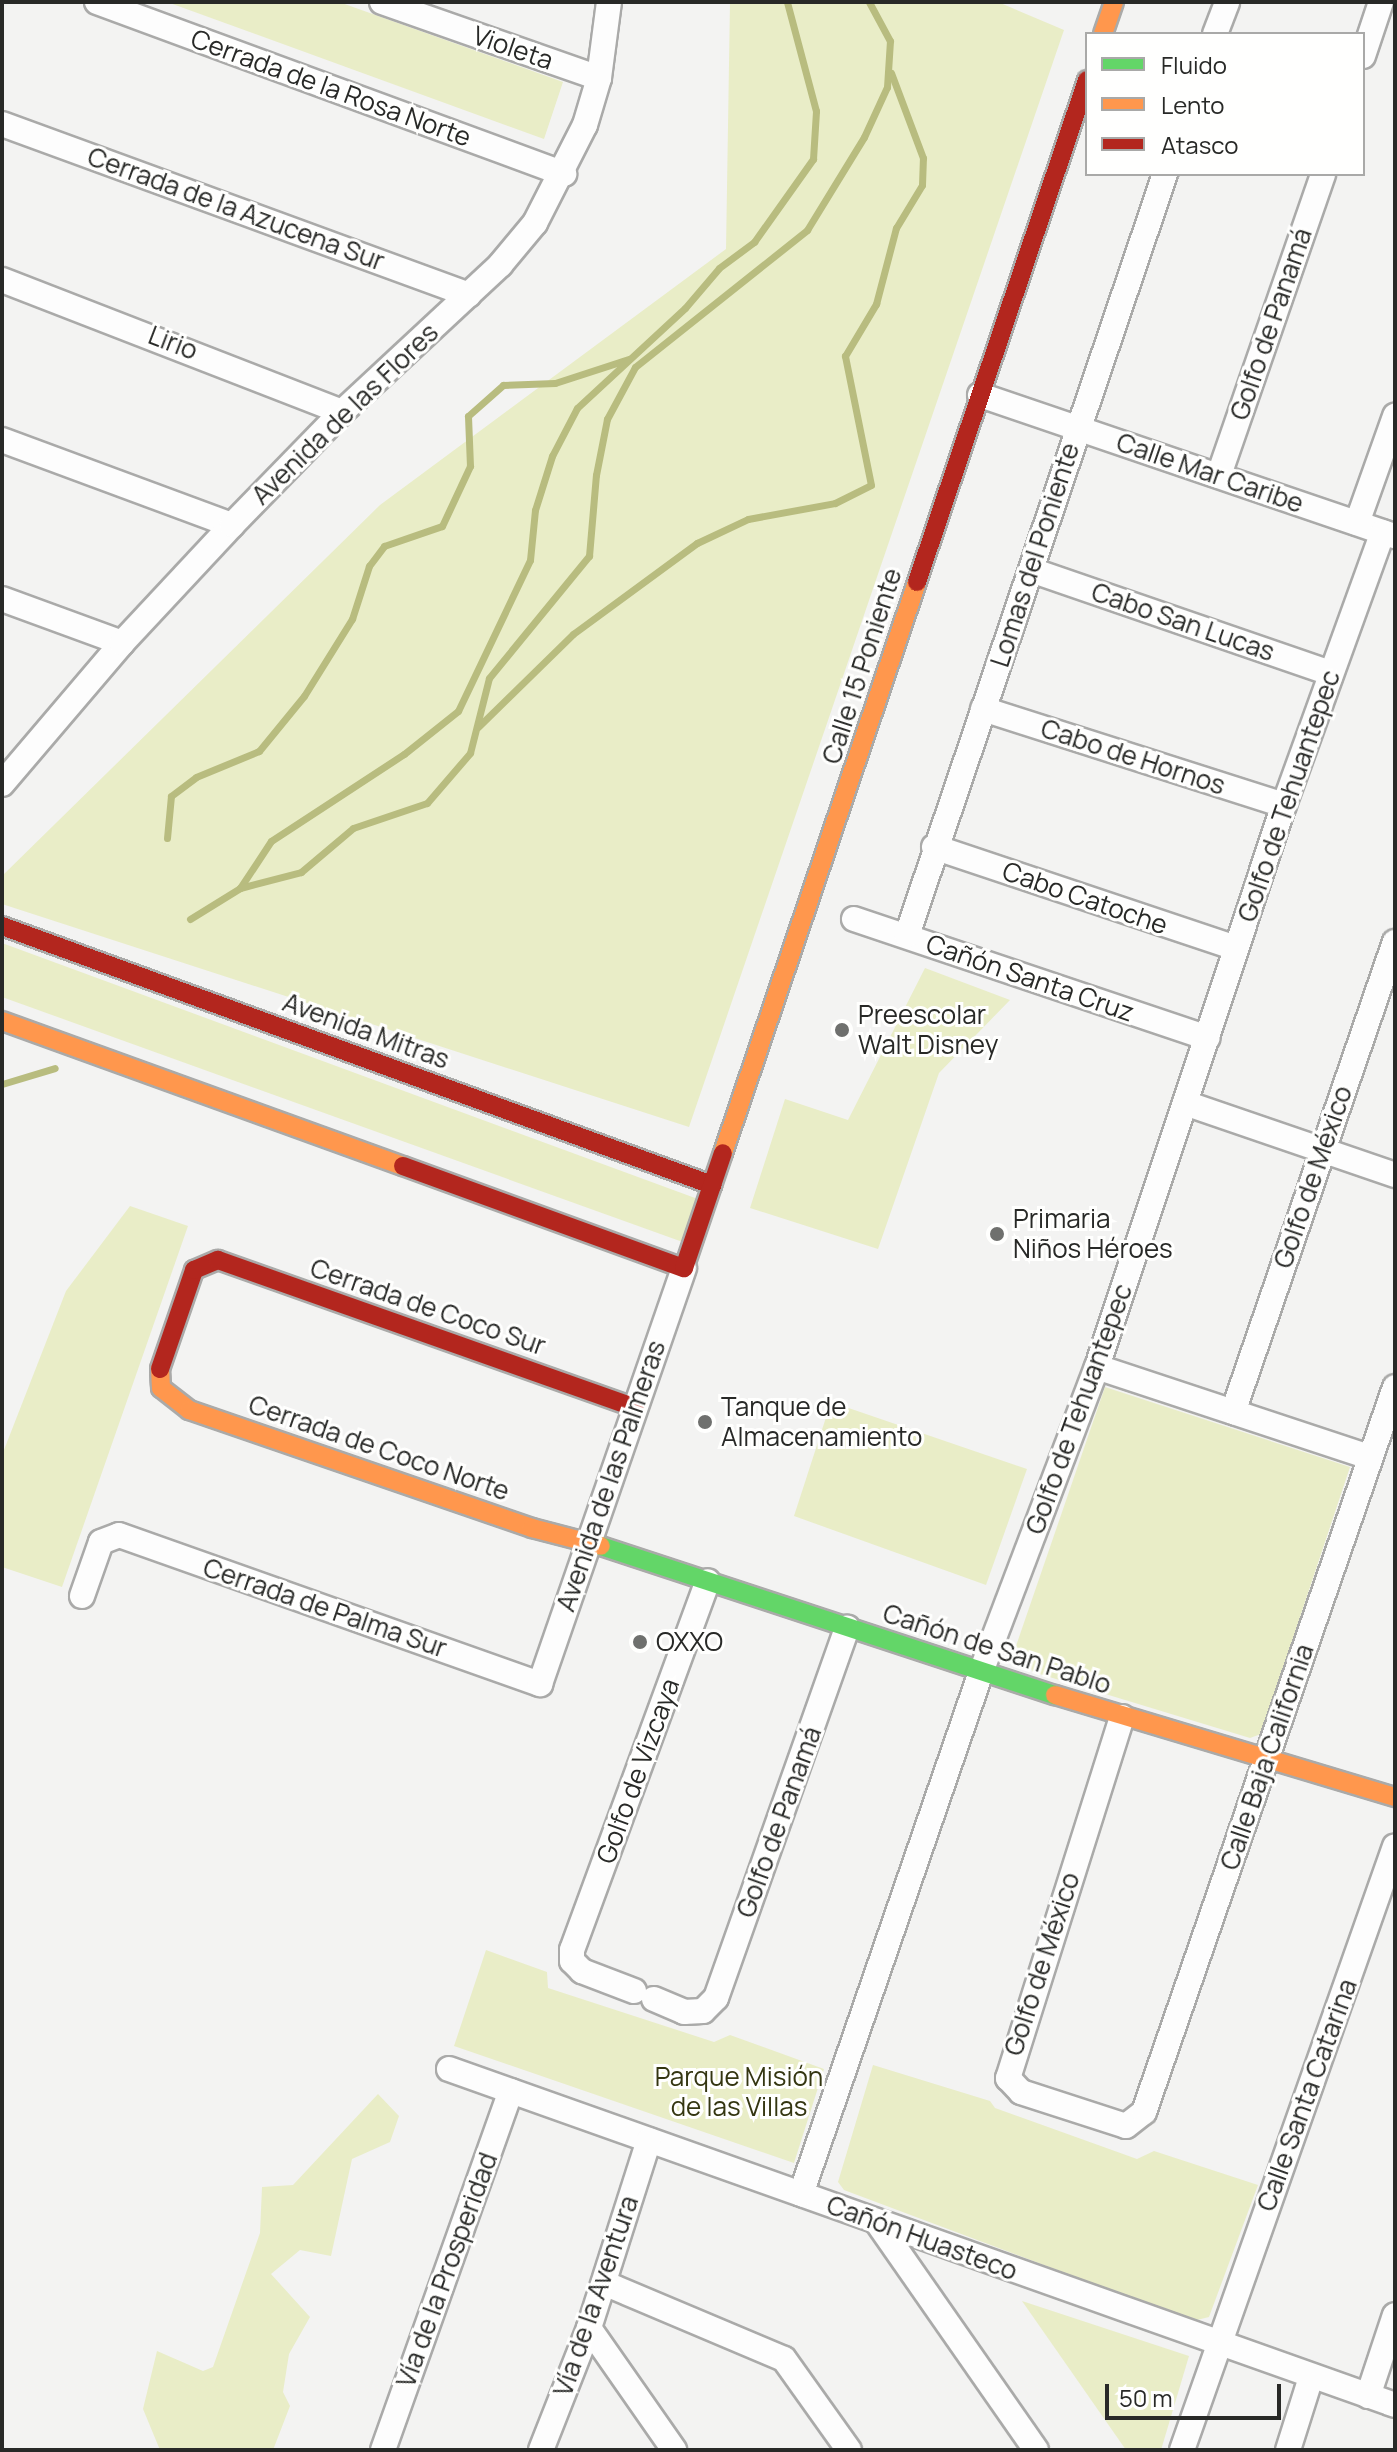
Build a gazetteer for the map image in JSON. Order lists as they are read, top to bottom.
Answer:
{
  "streets": {
    "street": [
      "Violeta",
      "Cerrada de la Rosa Norte",
      "Cerrada de la Azucena Sur",
      "Golfo de Panamá",
      "Lirio",
      "Avenida de las Flores",
      "Calle Mar Caribe",
      "Lomas del Poniente",
      "Cabo San Lucas",
      "Calle 15 Poniente",
      "Cabo de Hornos",
      "Golfo de Tehuantepec",
      "Cabo Catoche",
      "Cañón Santa Cruz",
      "Avenida Mitras",
      "Golfo de México",
      "Cerrada de Coco Sur",
      "Cerrada de Coco Norte",
      "Avenida de las Palmeras",
      "Cerrada de Palma Sur",
      "Cañón de San Pablo",
      "Calle Baja California",
      "Golfo de Vizcaya",
      "Calle Santa Catarina",
      "Cañón Huasteco",
      "Vía de la Prosperidad",
      "Vía de la Aventura"
    ]
  },
  "crossings": [
    ["Violeta", "Avenida de las Flores"],
    ["Cerrada de la Rosa Norte", "Avenida de las Flores"],
    ["Cerrada de la Azucena Sur", "Avenida de las Flores"],
    ["Golfo de Panamá", "Calle Mar Caribe"],
    ["Golfo de Panamá", "Cañón de San Pablo"],
    ["Golfo de Panamá", "Golfo de Vizcaya"],
    ["Lirio", "Avenida de las Flores"],
    ["Calle Mar Caribe", "Lomas del Poniente"],
    ["Calle Mar Caribe", "Calle 15 Poniente"],
    ["Calle Mar Caribe", "Golfo de Tehuantepec"],
    ["Lomas del Poniente", "Cabo San Lucas"],
    ["Lomas del Poniente", "Cabo de Hornos"],
    ["Lomas del Poniente", "Cabo Catoche"],
    ["Lomas del Poniente", "Cañón Santa Cruz"],
    ["Cabo San Lucas", "Golfo de Tehuantepec"],
    ["Calle 15 Poniente", "Avenida Mitras"],
    ["Calle 15 Poniente", "Avenida de las Palmeras"],
    ["Cabo de Hornos", "Golfo de Tehuantepec"],
    ["Golfo de Tehuantepec", "Cabo Catoche"],
    ["Golfo de Tehuantepec", "Cañón Santa Cruz"],
    ["Golfo de Tehuantepec", "Cañón de San Pablo"],
    ["Golfo de Tehuantepec", "Cañón Huasteco"],
    ["Golfo de México", "Cañón de San Pablo"],
    ["Golfo de México", "Calle Baja California"],
    ["Cerrada de Coco Sur", "Cerrada de Coco Norte"],
    ["Cerrada de Coco Sur", "Avenida de las Palmeras"],
    ["Cerrada de Coco Norte", "Avenida de las Palmeras"],
    ["Cerrada de Coco Norte", "Cañón de San Pablo"],
    ["Avenida de las Palmeras", "Cerrada de Palma Sur"],
    ["Avenida de las Palmeras", "Cañón de San Pablo"],
    ["Cañón de San Pablo", "Calle Baja California"],
    ["Cañón de San Pablo", "Golfo de Vizcaya"],
    ["Calle Santa Catarina", "Cañón Huasteco"],
    ["Cañón Huasteco", "Vía de la Prosperidad"],
    ["Cañón Huasteco", "Vía de la Aventura"]
  ],
  "parks": ["Parque Misión de las Villas"],
  "places": [
    "Preescolar Walt Disney",
    "Primaria Niños Héroes",
    "Tanque de Almacenamiento",
    "OXXO"
  ],
  "legend": ["Fluido", "Lento", "Atasco"],
  "scale_bar": "50 m"
}
